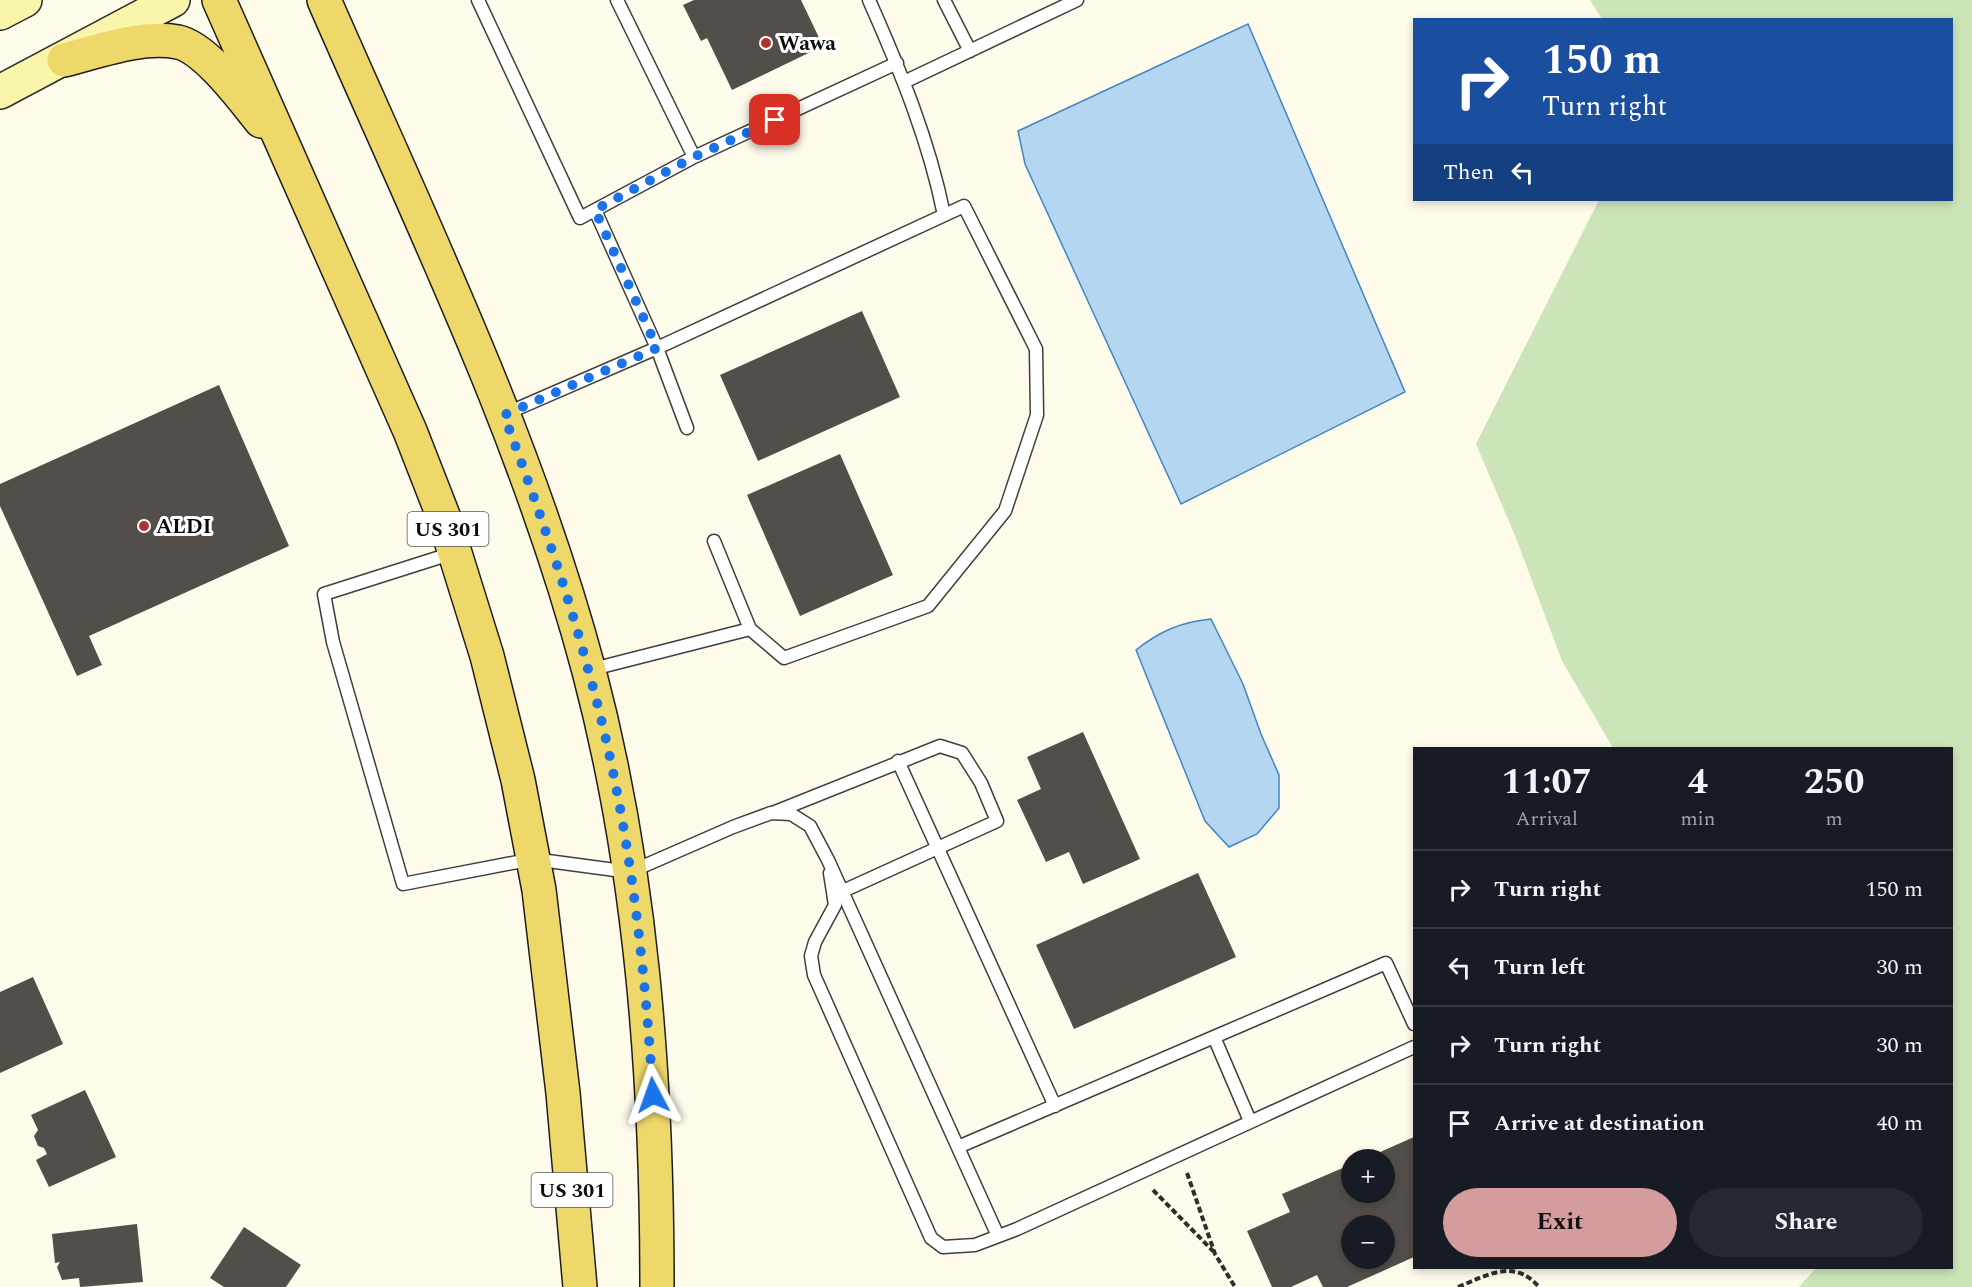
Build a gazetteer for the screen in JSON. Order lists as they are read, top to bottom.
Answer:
{
  "streets": {
    "main road": ["US 301"]
  },
  "places": ["Wawa", "ALDI"],
  "page": {
    "turn": ["150 m", "Turn right"],
    "then": "Then",
    "eta": [
      "11:07",
      "Arrival",
      "4",
      "min",
      "250",
      "m"
    ],
    "list": [
      {
        "name": "Turn right",
        "value": "150 m"
      },
      {
        "name": "Turn left",
        "value": "30 m"
      },
      {
        "name": "Turn right",
        "value": "30 m"
      },
      {
        "name": "Arrive at destination",
        "value": "40 m"
      }
    ],
    "map_buttons": ["+", "−"],
    "buttons": ["Exit", "Share"]
  }
}
